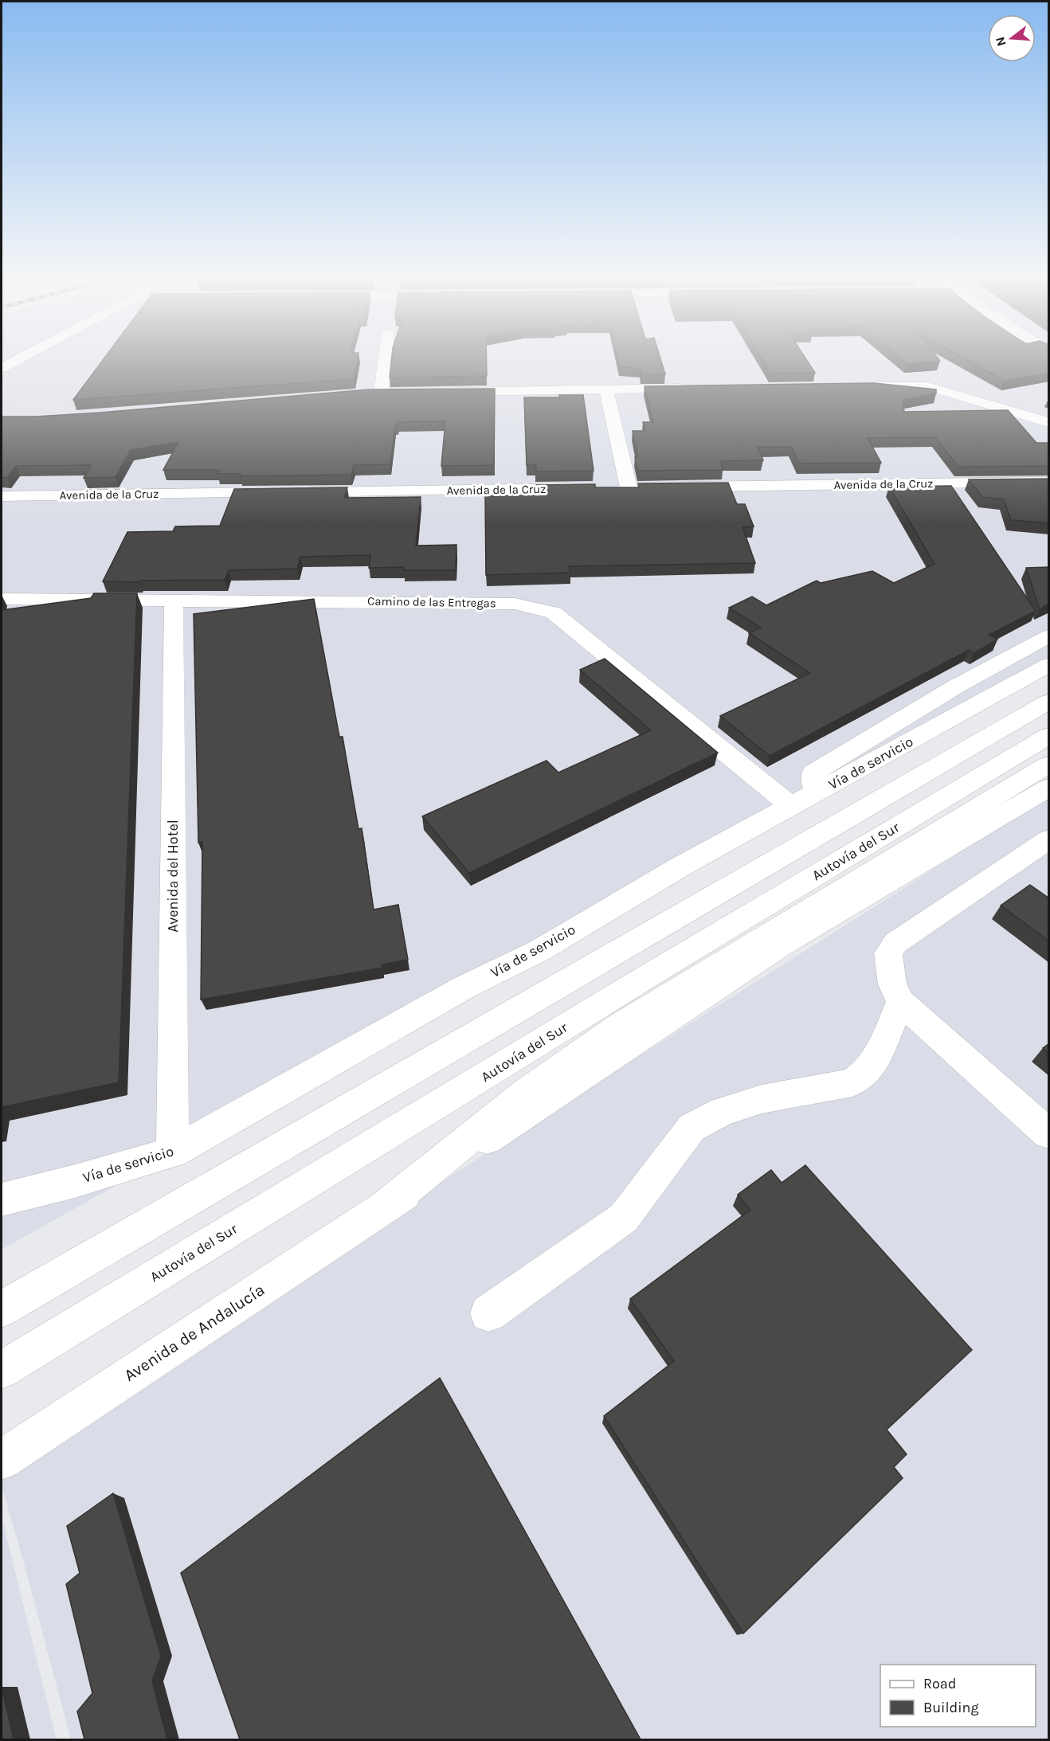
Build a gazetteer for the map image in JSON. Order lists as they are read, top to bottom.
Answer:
{
  "streets": {
    "main road": [
      "Avenida de la Cruz",
      "Camino de las Entregas",
      "Vía de servicio",
      "Autovía del Sur",
      "Avenida del Hotel",
      "Avenida de Andalucía"
    ]
  },
  "crossings": [
    ["Camino de las Entregas", "Vía de servicio"],
    ["Camino de las Entregas", "Avenida del Hotel"],
    ["Vía de servicio", "Avenida del Hotel"]
  ],
  "legend": ["Road", "Building"],
  "north": "left"
}
